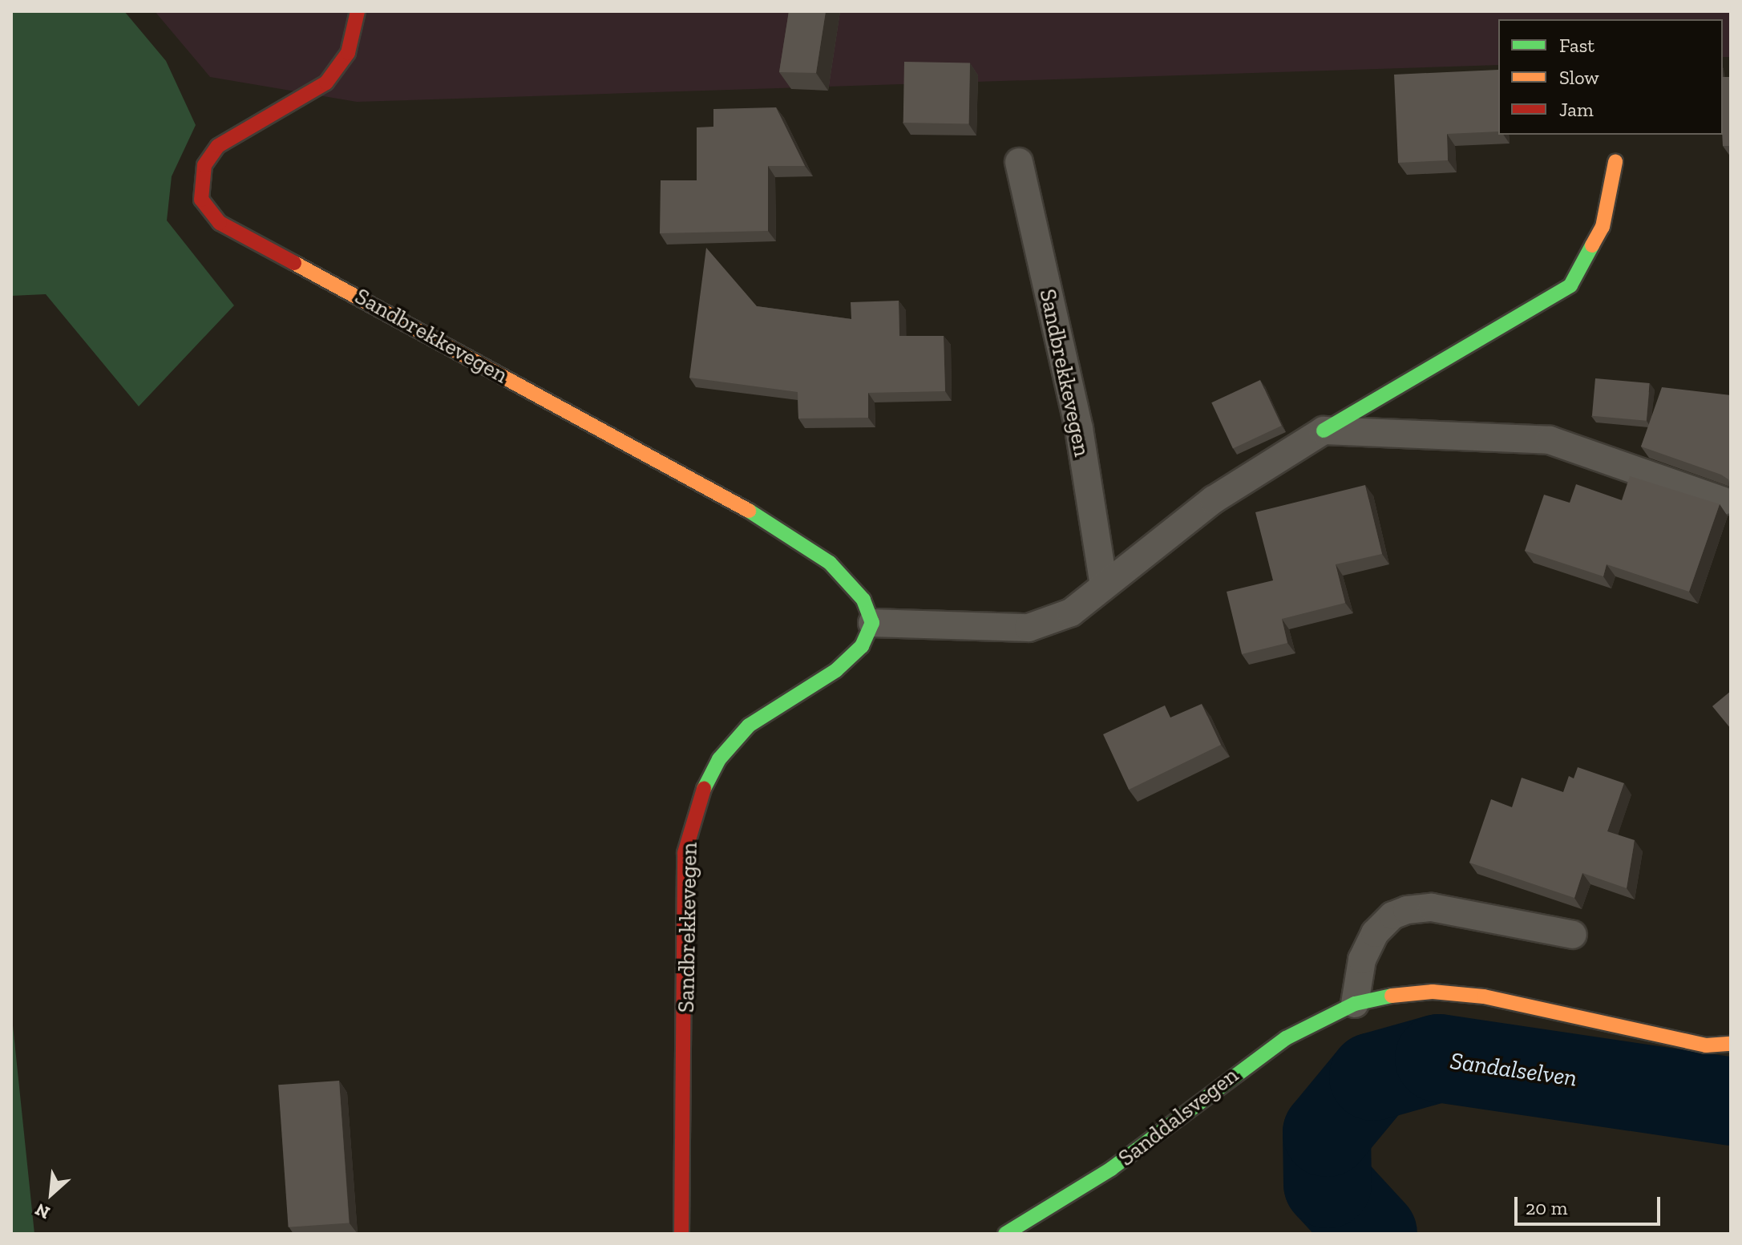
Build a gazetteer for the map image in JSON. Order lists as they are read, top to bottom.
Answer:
{
  "streets": {
    "street": ["Sandbrekkevegen", "Sanddalsvegen"]
  },
  "water": ["Sandalselven"],
  "legend": ["Fast", "Slow", "Jam"],
  "scale_bar": "20 m",
  "north": "bottom left"
}
